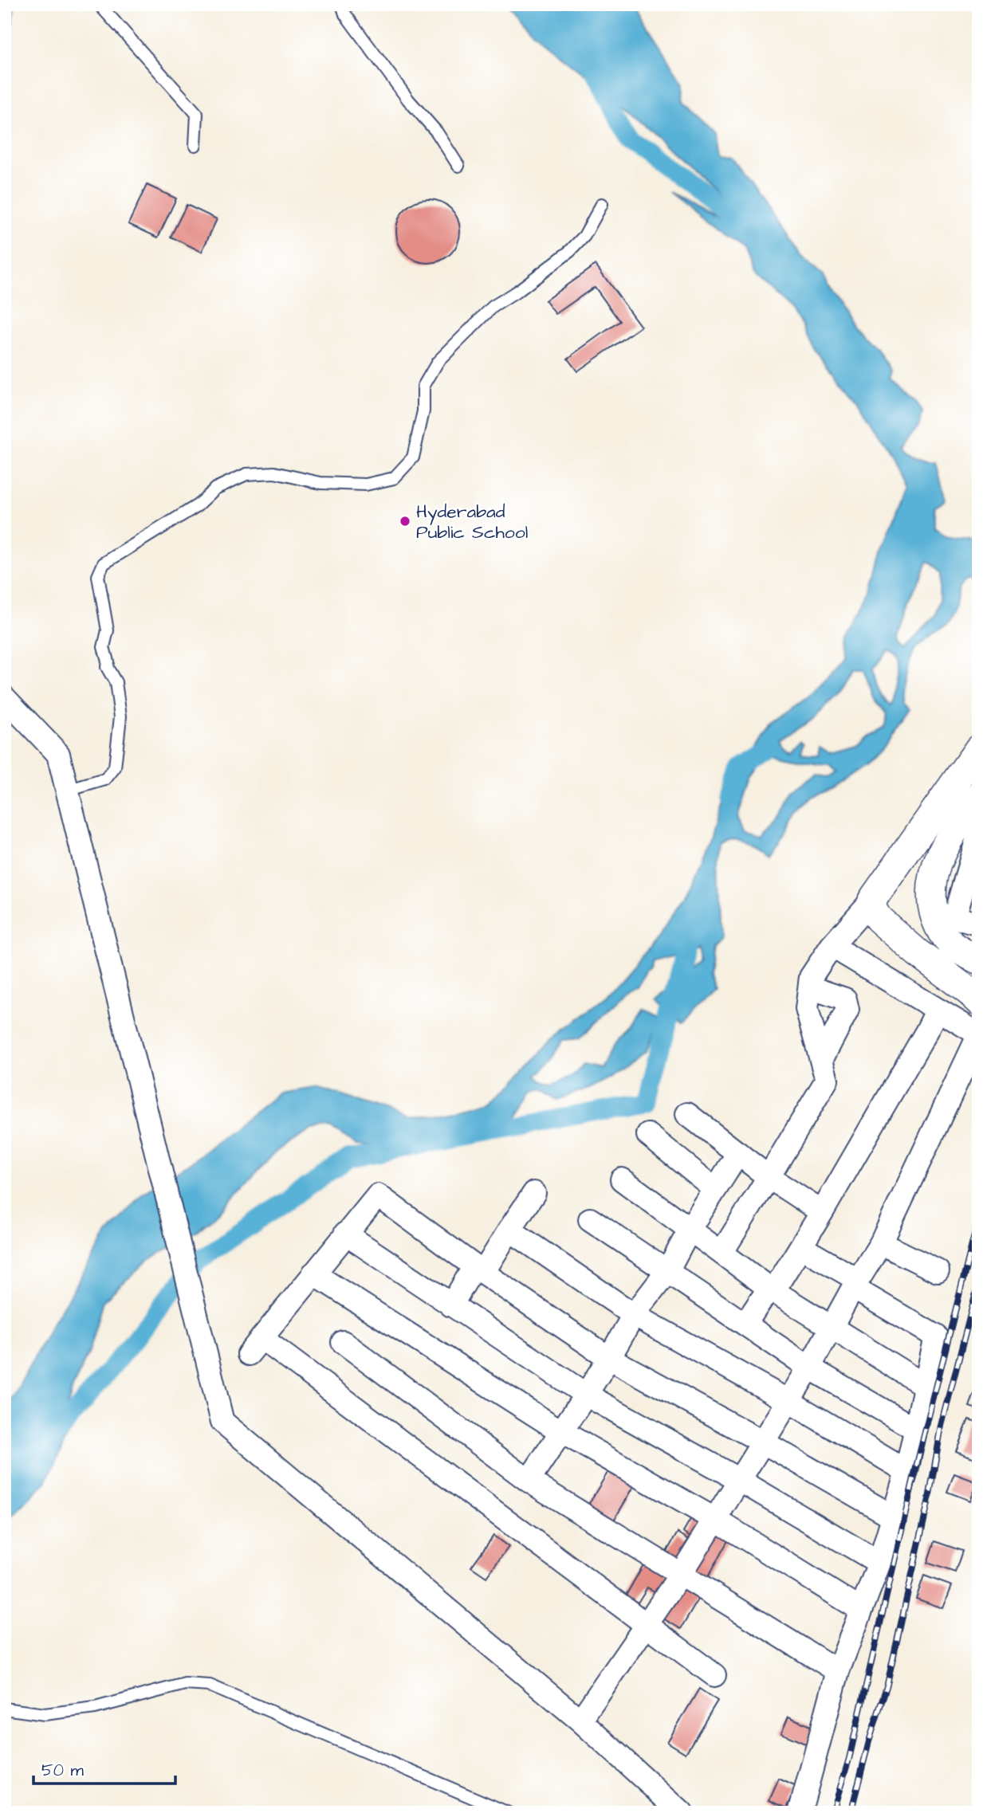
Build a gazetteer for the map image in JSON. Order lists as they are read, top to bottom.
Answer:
{
  "places": ["Hyderabad Public School"],
  "scale_bar": "50 m"
}
